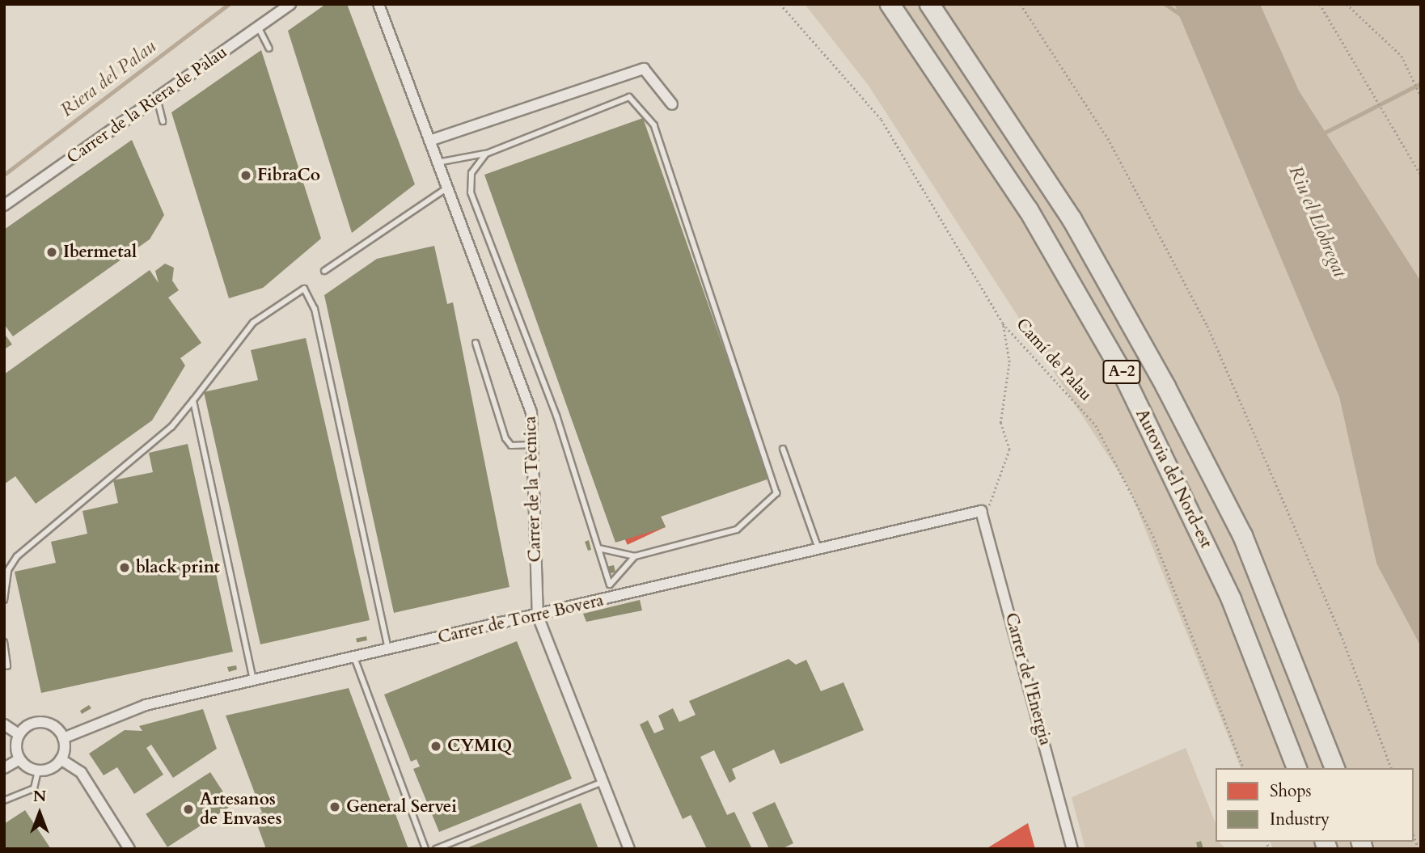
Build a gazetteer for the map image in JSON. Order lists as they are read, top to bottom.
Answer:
{
  "streets": {
    "highway": ["A-2", "Autovia del Nord-est"],
    "street": [
      "Carrer de la Riera de Palau",
      "Carrer de la Tècnica",
      "Carrer de Torre Bovera",
      "Carrer de l'Energia"
    ],
    "path": ["Camí de Palau"]
  },
  "crossings": [
    ["Carrer de la Tècnica", "Carrer de Torre Bovera"],
    ["Carrer de Torre Bovera", "Carrer de l'Energia"]
  ],
  "water": ["Riera del Palau", "Riu el Llobregat"],
  "places": [
    "FibraCo",
    "Ibermetal",
    "black print",
    "CYMIQ",
    "General Servei",
    "Artesanos de Envases"
  ],
  "legend": ["Shops", "Industry"],
  "north": "top"
}
